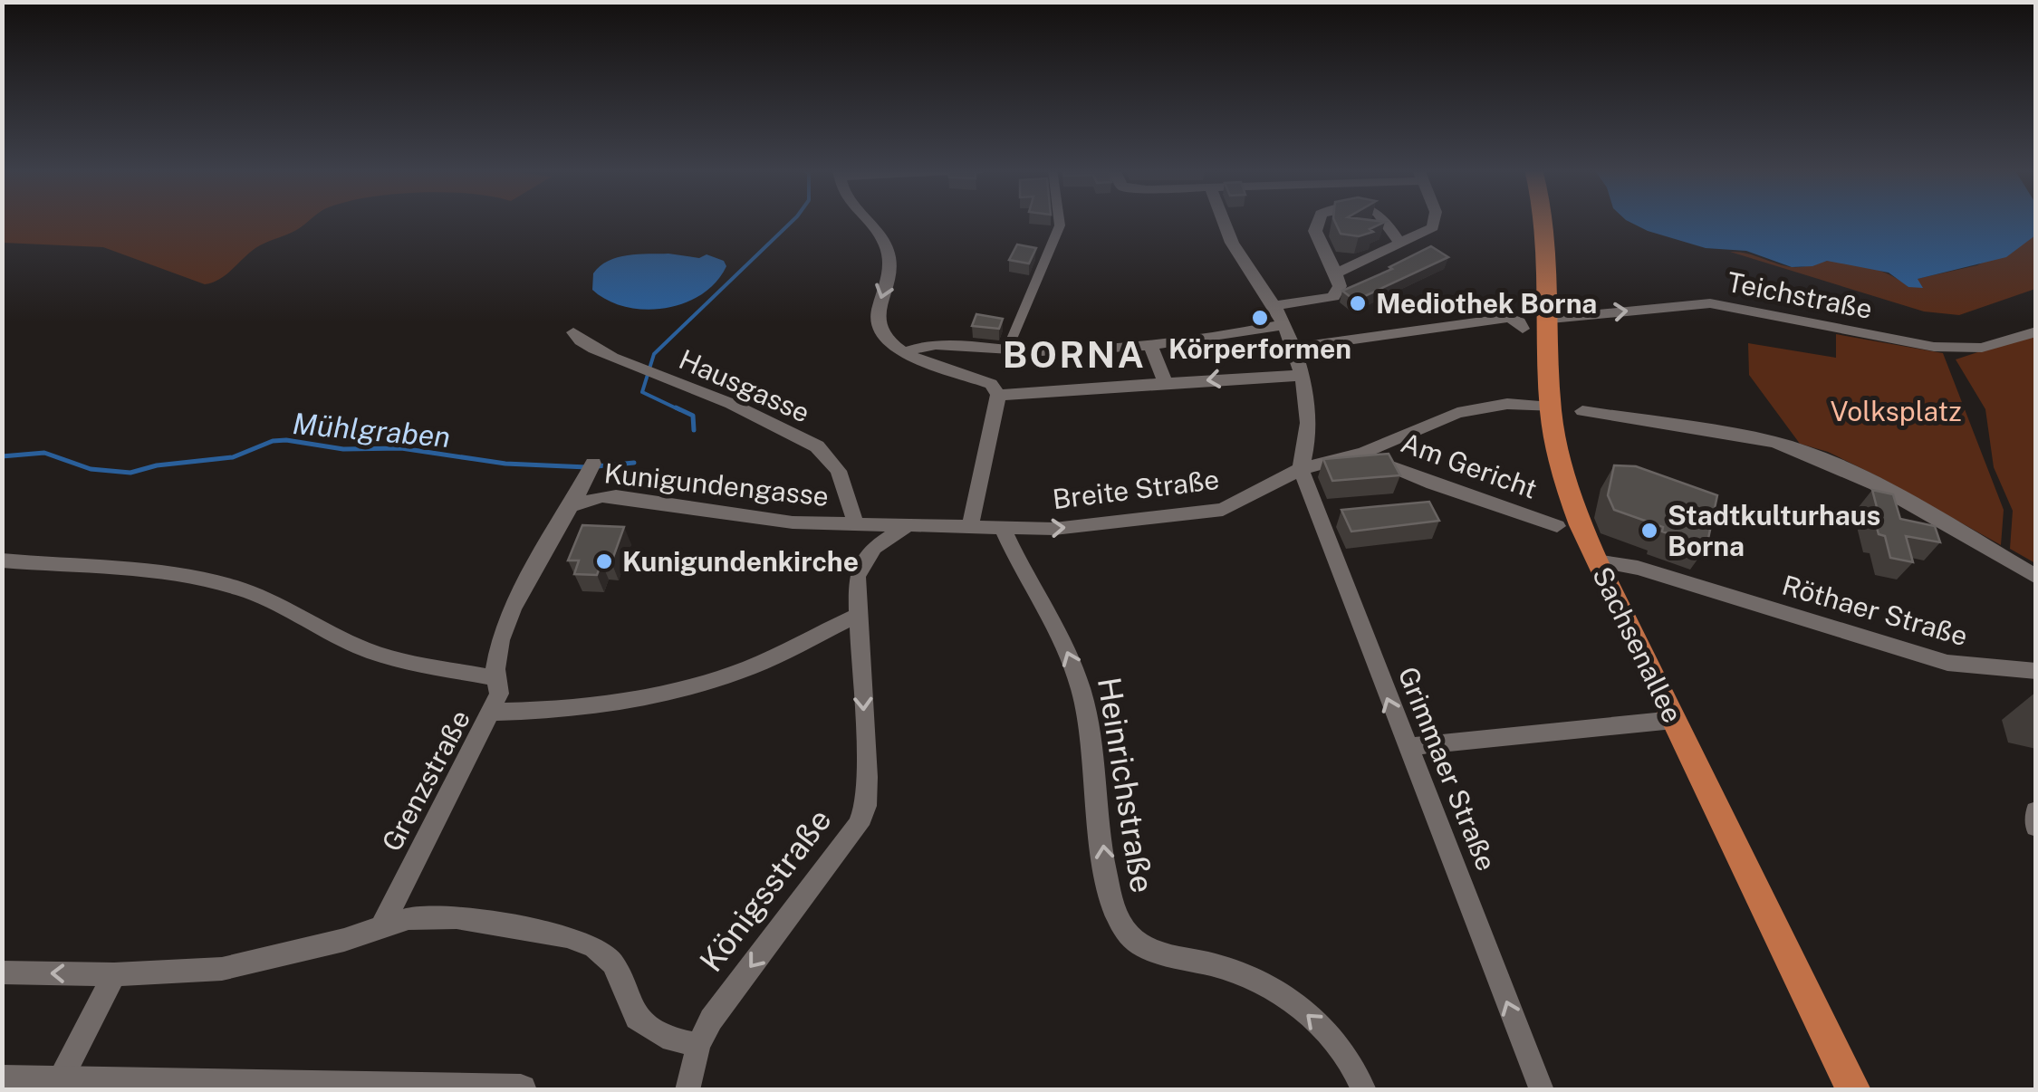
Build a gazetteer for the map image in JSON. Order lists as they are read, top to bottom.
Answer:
{
  "streets": {
    "main road": ["Sachsenallee"],
    "street": [
      "Teichstraße",
      "Hausgasse",
      "Am Gericht",
      "Kunigundengasse",
      "Breite Straße",
      "Röthaer Straße",
      "Grimmaer Straße",
      "Grenzstraße",
      "Heinrichstraße",
      "Königsstraße"
    ]
  },
  "crossings": [
    ["Teichstraße", "Sachsenallee"],
    ["Hausgasse", "Kunigundengasse"],
    ["Am Gericht", "Breite Straße"],
    ["Kunigundengasse", "Breite Straße"],
    ["Kunigundengasse", "Grenzstraße"],
    ["Kunigundengasse", "Königsstraße"],
    ["Breite Straße", "Sachsenallee"],
    ["Breite Straße", "Grimmaer Straße"],
    ["Breite Straße", "Heinrichstraße"],
    ["Breite Straße", "Königsstraße"],
    ["Röthaer Straße", "Sachsenallee"]
  ],
  "one_way": ["Grimmaer Straße", "Heinrichstraße", "Königsstraße"],
  "districts": ["BORNA"],
  "water": ["Mühlgraben"],
  "parks": ["Volksplatz"],
  "places": [
    "Mediothek Borna",
    "Körperformen",
    "Stadtkulturhaus Borna",
    "Kunigundenkirche"
  ]
}
